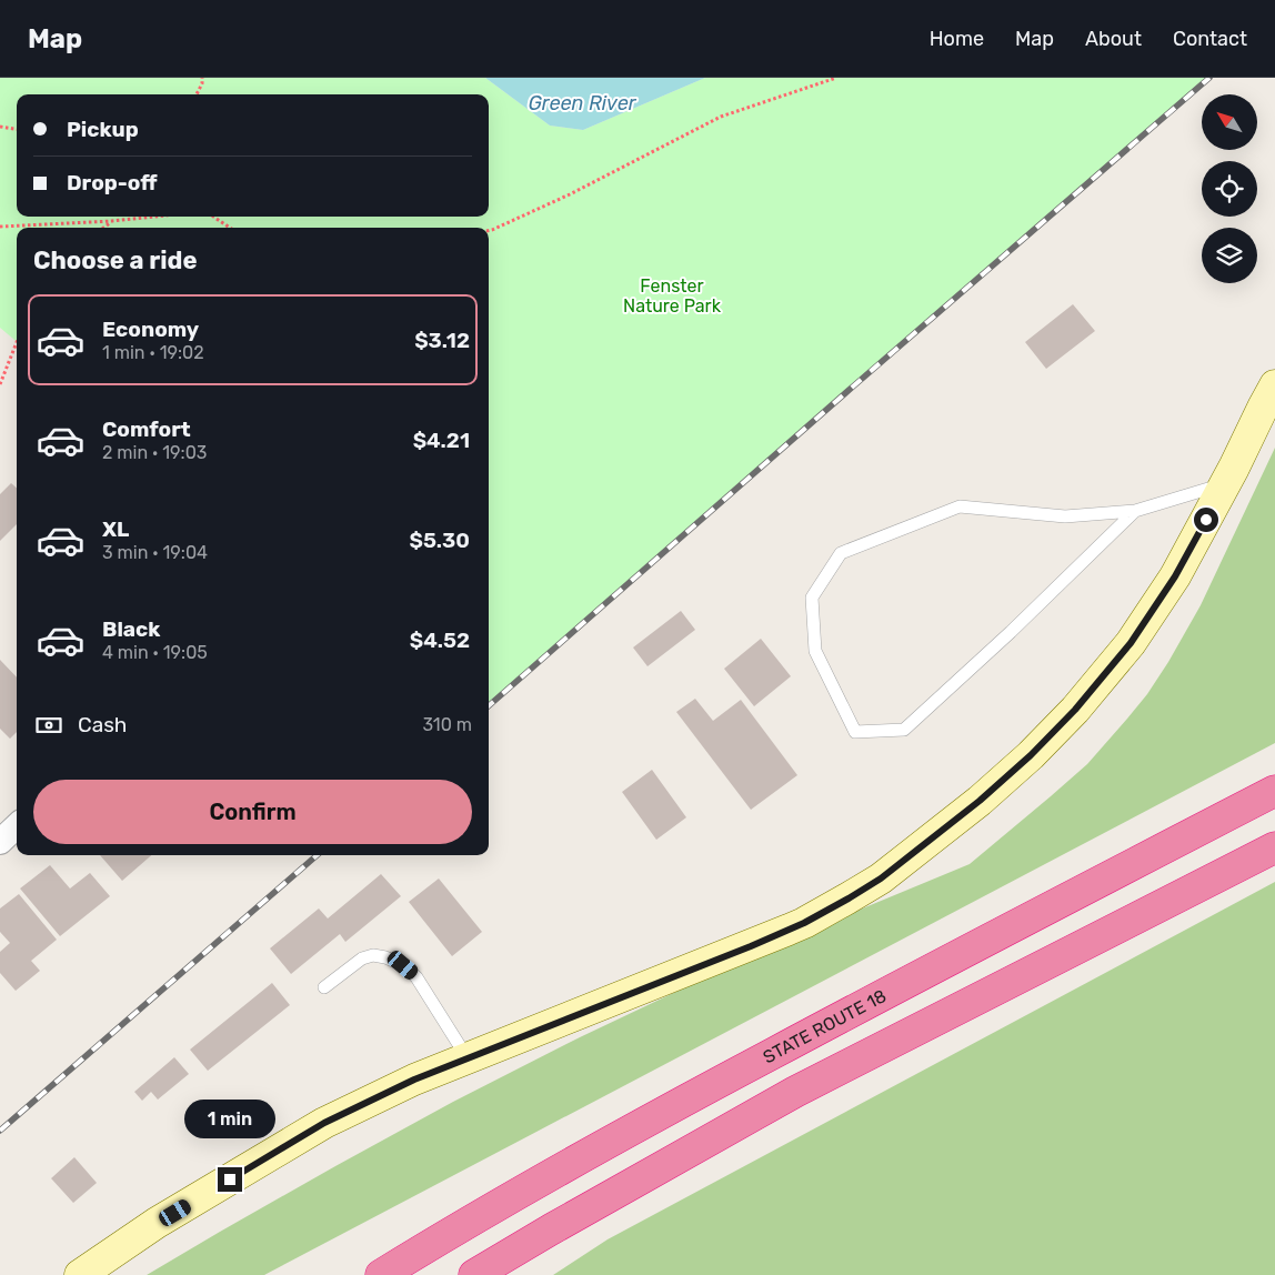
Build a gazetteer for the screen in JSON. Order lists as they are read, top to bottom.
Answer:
{
  "streets": {
    "highway": ["STATE ROUTE 18"]
  },
  "water": ["Green River"],
  "parks": ["Fenster Nature Park"],
  "north": "top left",
  "page": {
    "header": "Map",
    "nav": [
      "Home",
      "Map",
      "About",
      "Contact"
    ],
    "banner": ["Pickup", "Drop-off"],
    "heading": "Choose a ride",
    "list": [
      {
        "name": "Economy",
        "note": "1 min · 19:02",
        "value": "$3.12"
      },
      {
        "name": "Comfort",
        "note": "2 min · 19:03",
        "value": "$4.21"
      },
      {
        "name": "XL",
        "note": "3 min · 19:04",
        "value": "$5.30"
      },
      {
        "name": "Black",
        "note": "4 min · 19:05",
        "value": "$4.52"
      }
    ],
    "pay": ["Cash", "310 m"],
    "buttons": "Confirm",
    "bubble": "1 min"
  }
}
